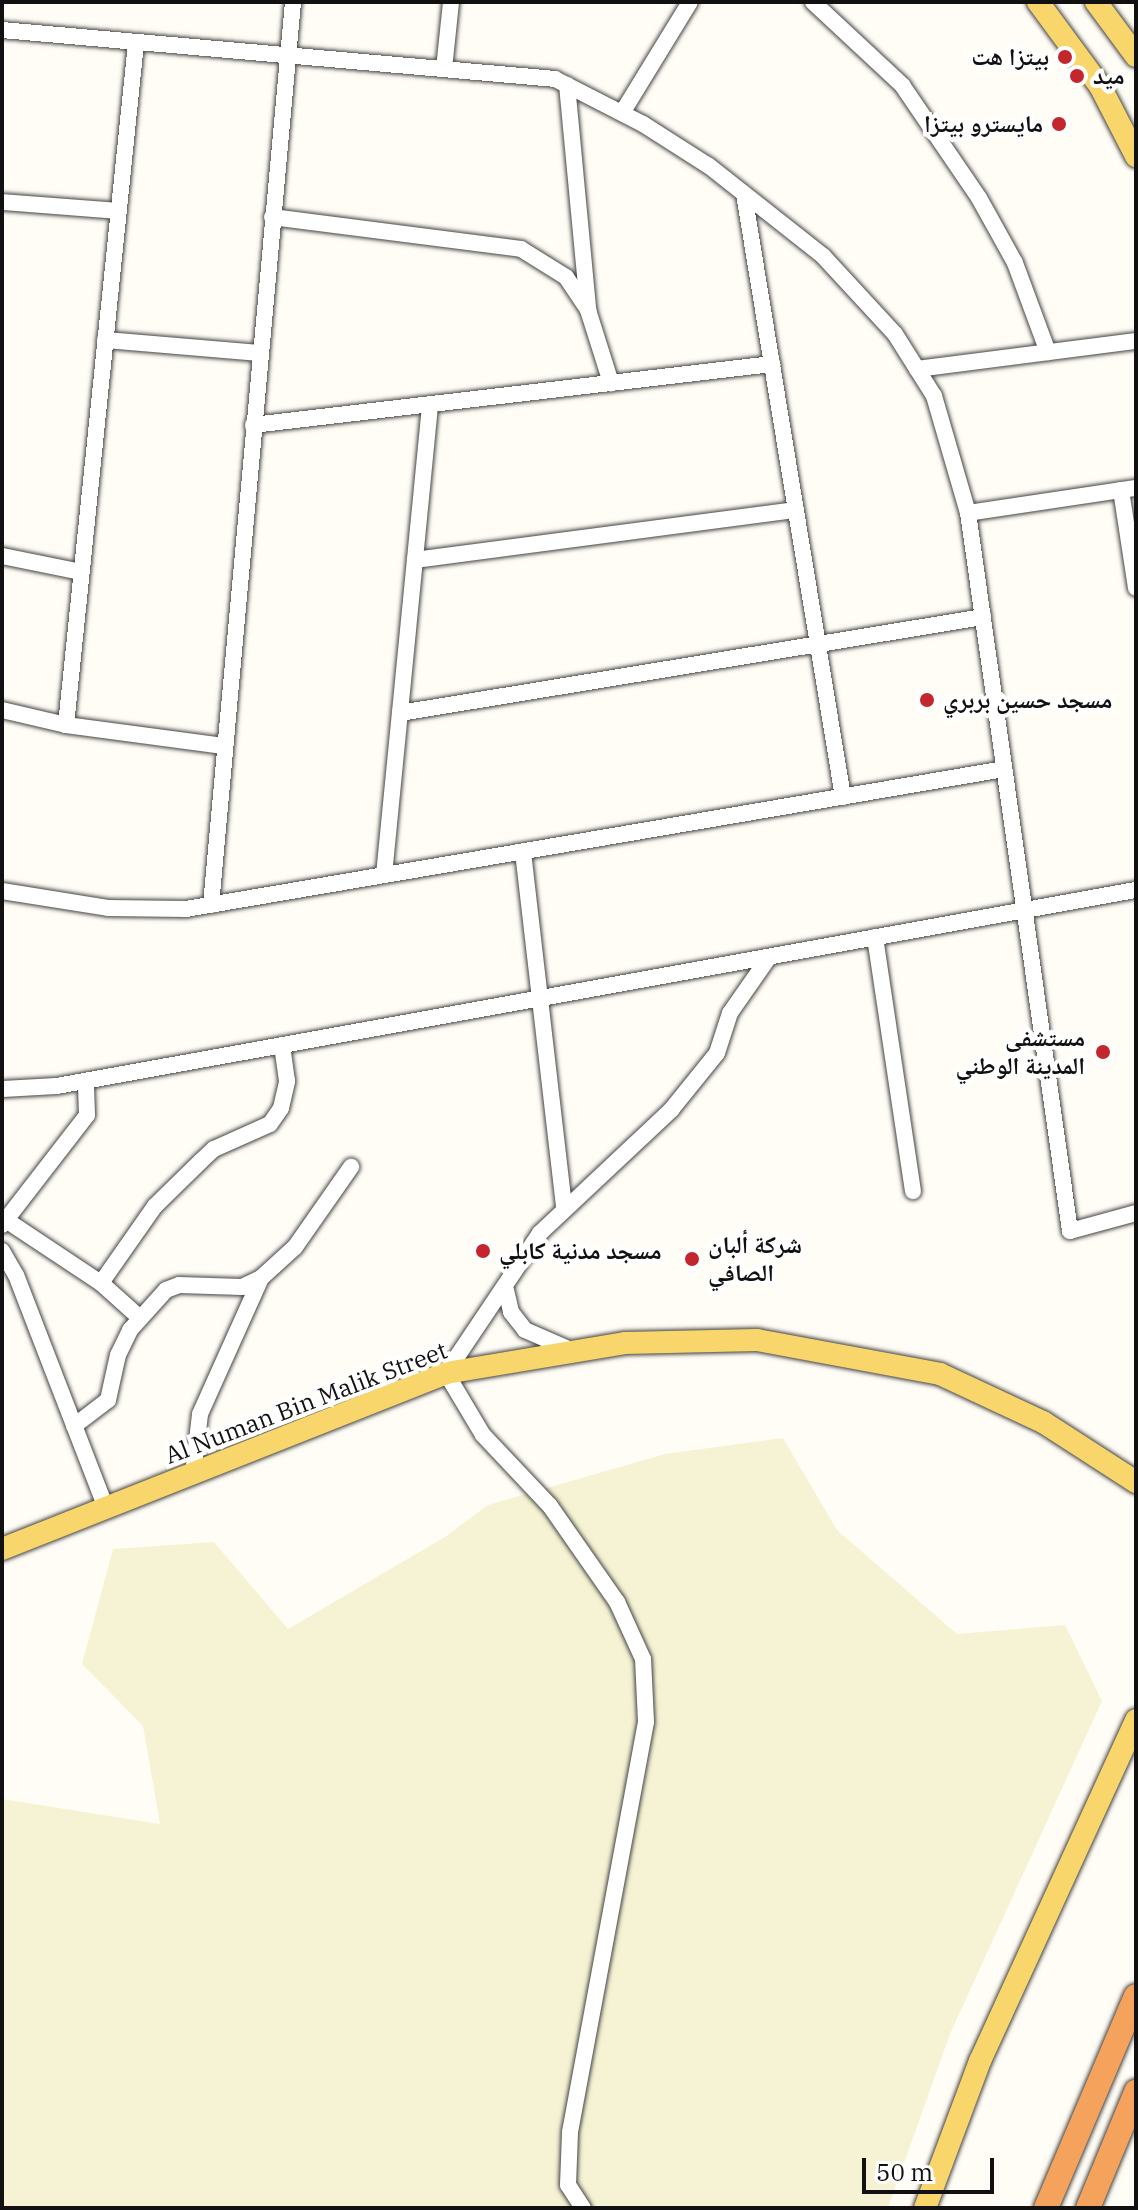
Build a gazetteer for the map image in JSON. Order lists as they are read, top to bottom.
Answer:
{
  "streets": {
    "main road": ["Al Numan Bin Malik Street"]
  },
  "places": [
    "بيتزا هت",
    "ميد",
    "مايسترو بيتزا",
    "مسجد حسين بربري",
    "مستشفى المدينة الوطني",
    "مسجد مدنية كابلي",
    "شركة ألبان الصافي"
  ],
  "scale_bar": "50 m"
}
